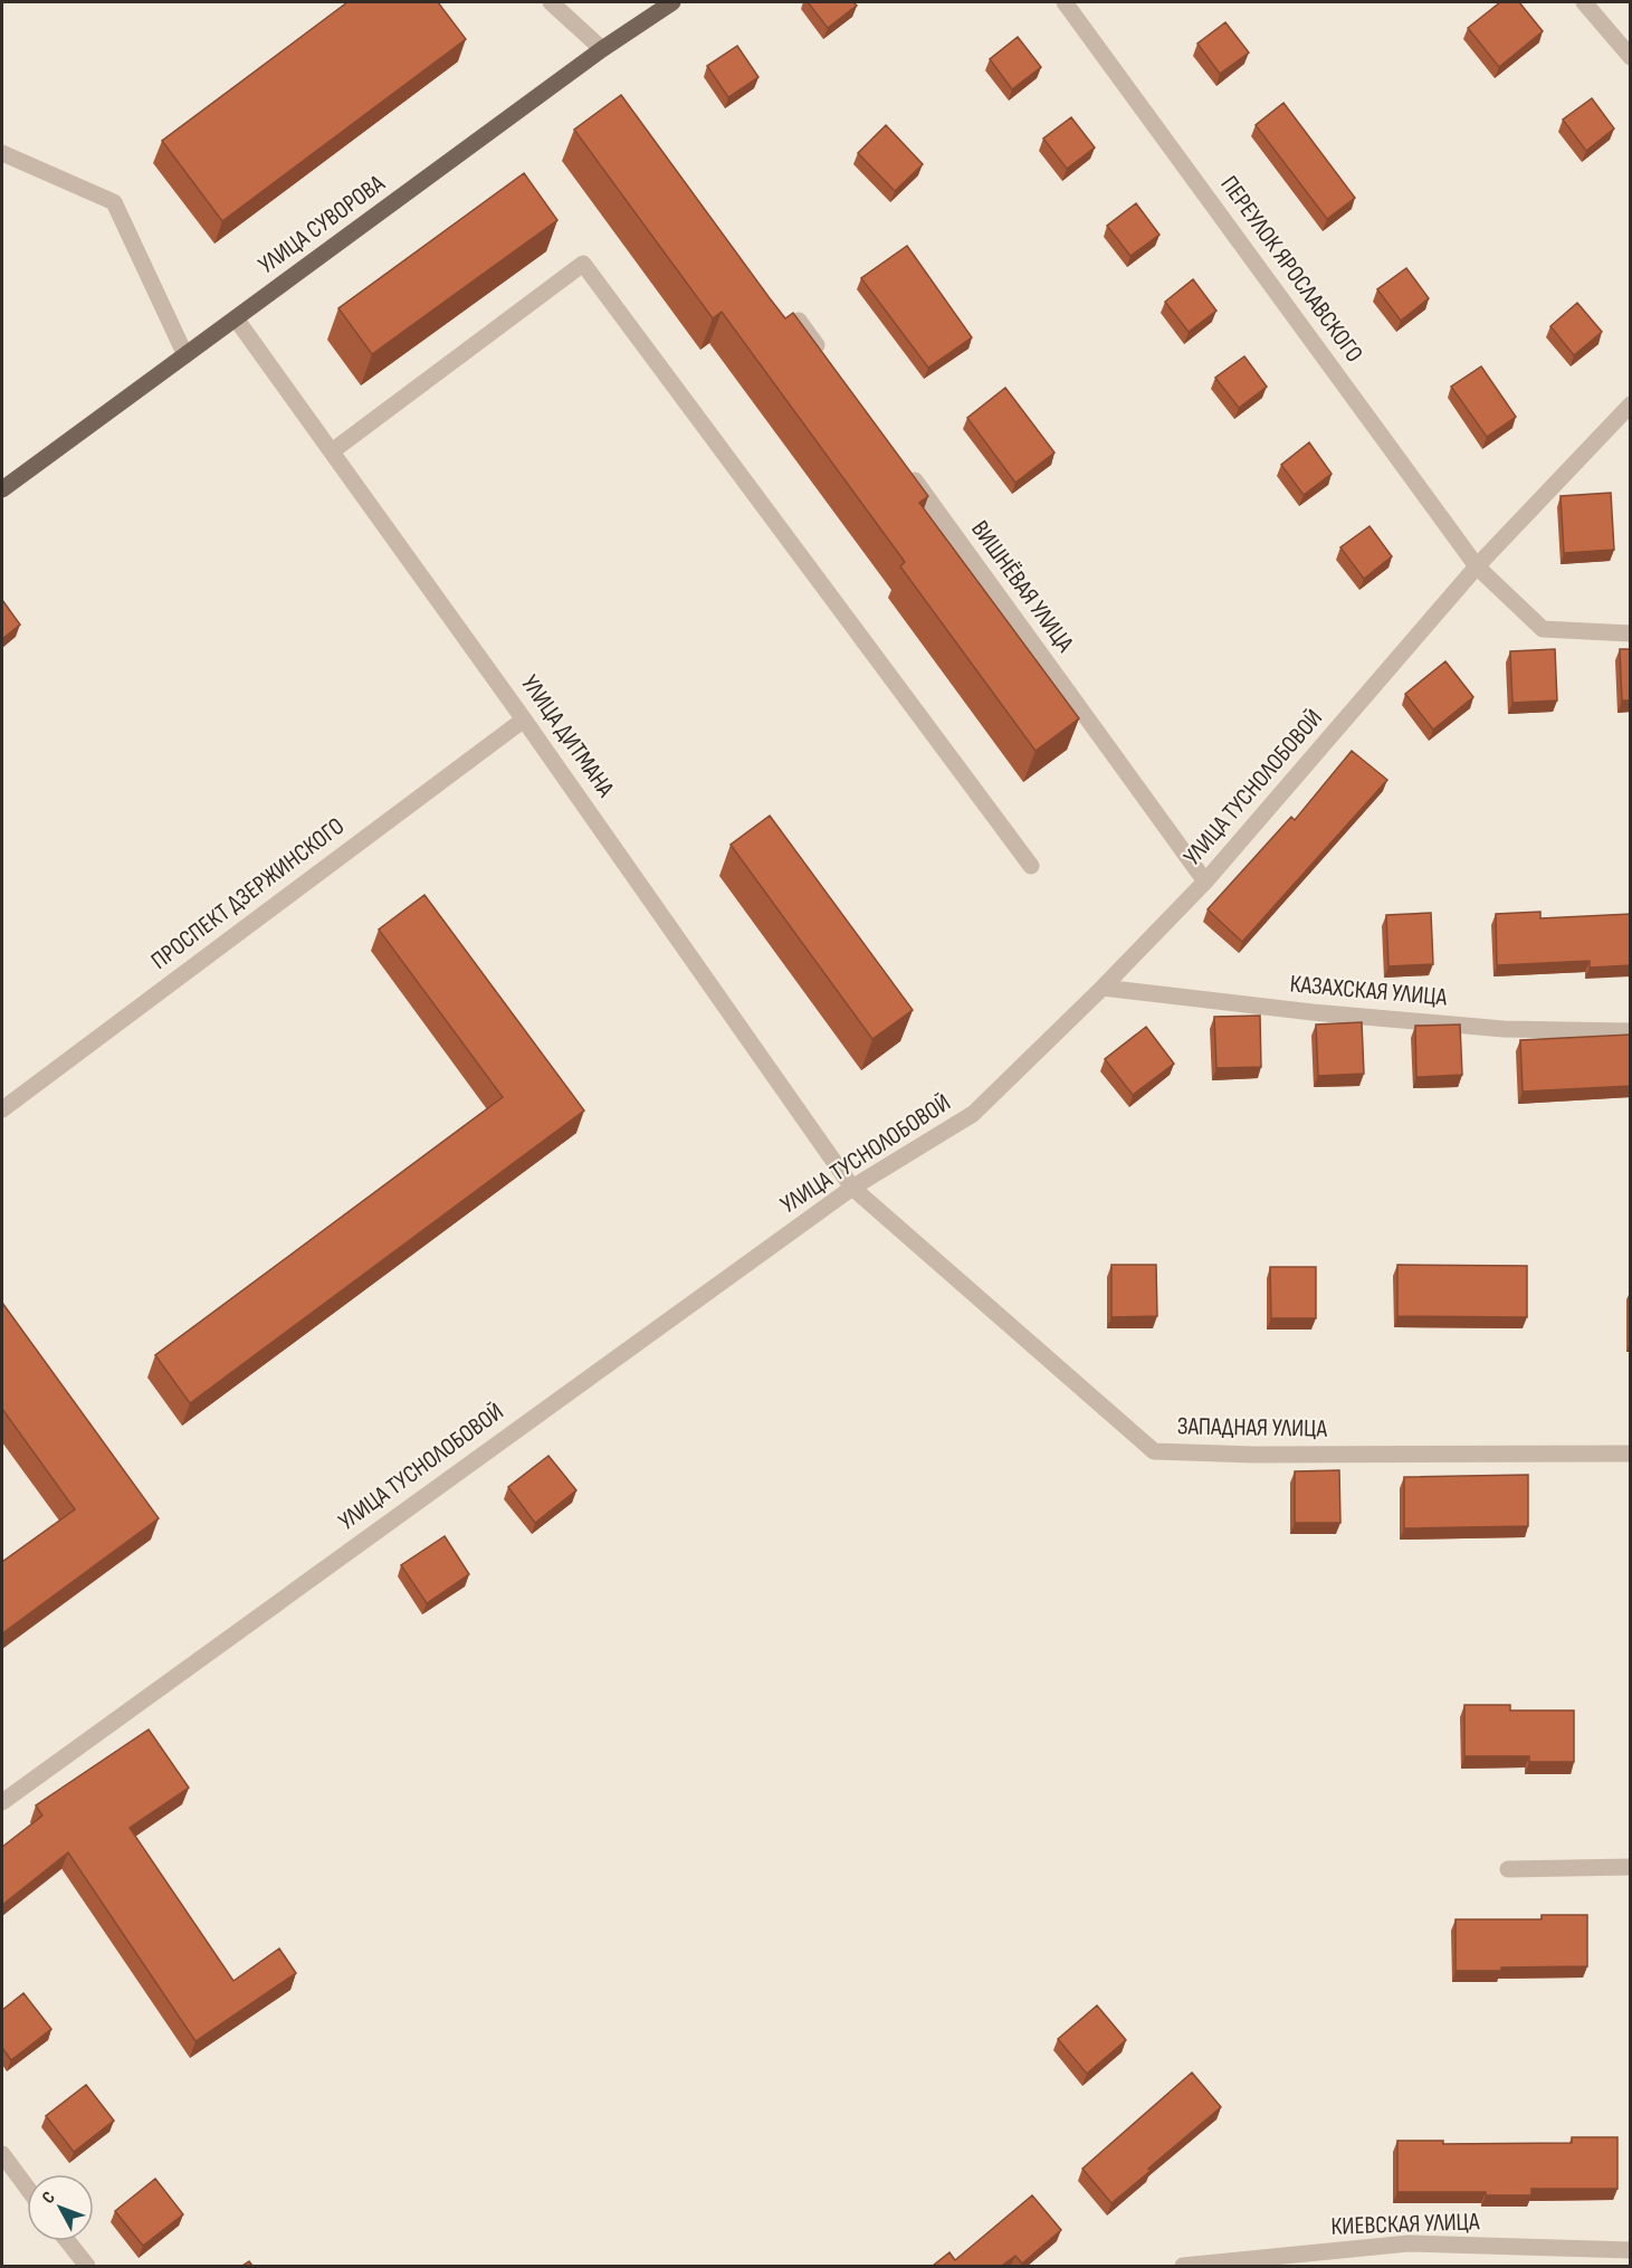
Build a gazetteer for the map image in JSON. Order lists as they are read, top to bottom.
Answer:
{
  "streets": {
    "main road": ["УЛИЦА СУВОРОВА"],
    "street": [
      "ПЕРЕУЛОК ЯРОСЛАВСКОГО",
      "ВИШНЁВАЯ УЛИЦА",
      "УЛИЦА ДИТМАНА",
      "УЛИЦА ТУСНОЛОБОВОЙ",
      "ПРОСПЕКТ ДЗЕРЖИНСКОГО",
      "КАЗАХСКАЯ УЛИЦА",
      "ЗАПАДНАЯ УЛИЦА",
      "КИЕВСКАЯ УЛИЦА"
    ]
  },
  "crossings": [
    ["УЛИЦА СУВОРОВА", "УЛИЦА ДИТМАНА"],
    ["ПЕРЕУЛОК ЯРОСЛАВСКОГО", "УЛИЦА ТУСНОЛОБОВОЙ"],
    ["ВИШНЁВАЯ УЛИЦА", "УЛИЦА ТУСНОЛОБОВОЙ"],
    ["УЛИЦА ДИТМАНА", "УЛИЦА ТУСНОЛОБОВОЙ"],
    ["УЛИЦА ДИТМАНА", "ПРОСПЕКТ ДЗЕРЖИНСКОГО"],
    ["УЛИЦА ДИТМАНА", "ЗАПАДНАЯ УЛИЦА"],
    ["УЛИЦА ТУСНОЛОБОВОЙ", "КАЗАХСКАЯ УЛИЦА"],
    ["УЛИЦА ТУСНОЛОБОВОЙ", "ЗАПАДНАЯ УЛИЦА"]
  ],
  "north": "top left"
}
